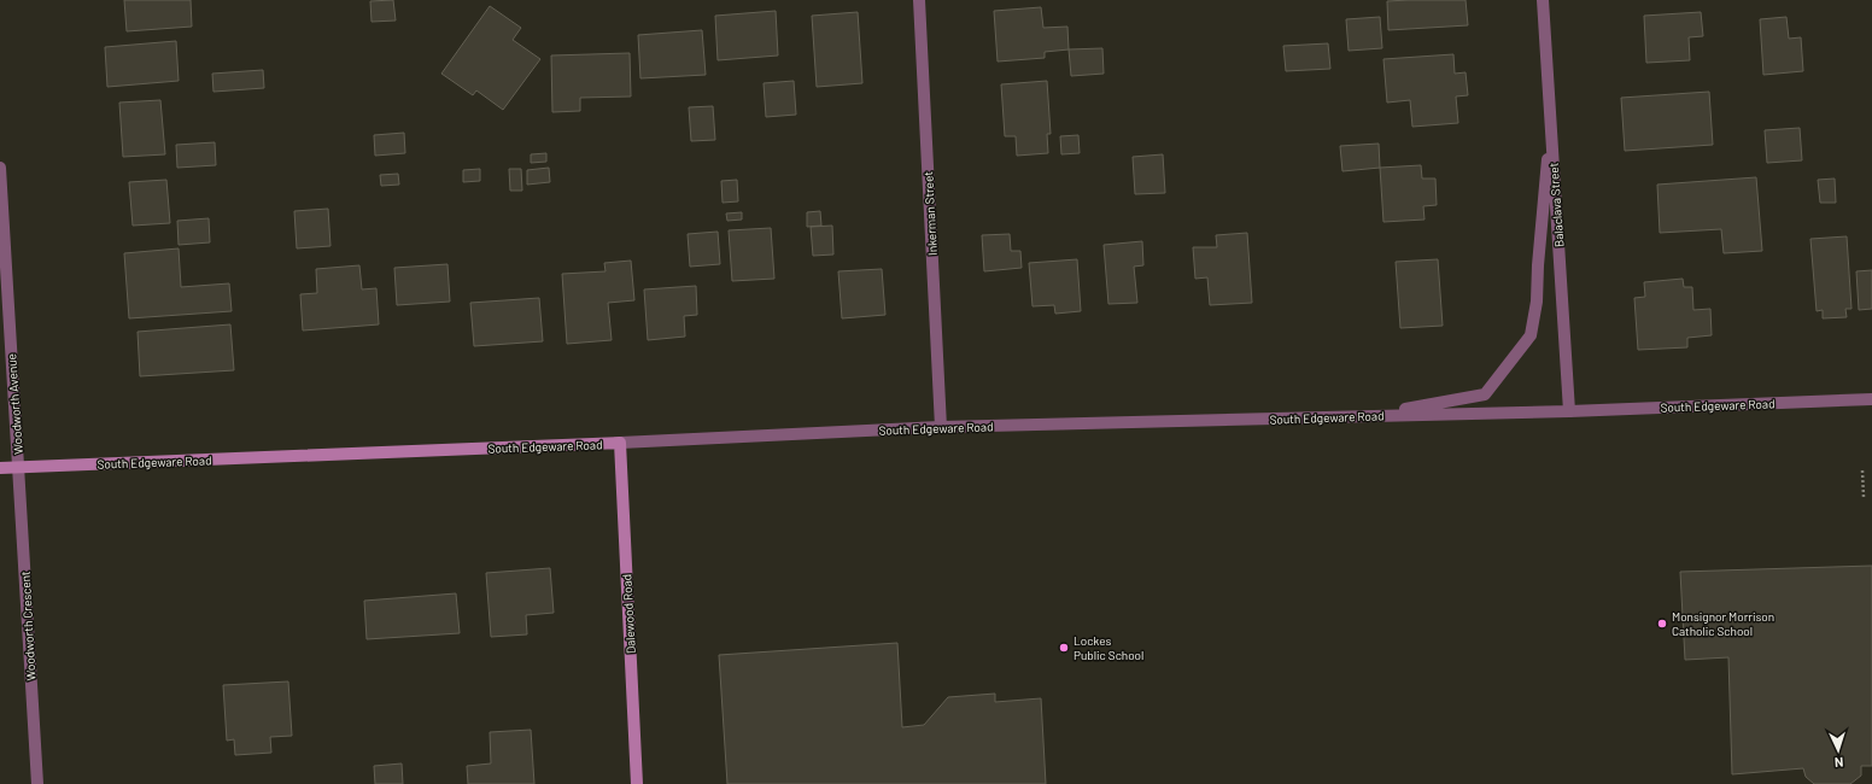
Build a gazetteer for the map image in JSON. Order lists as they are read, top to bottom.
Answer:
{
  "streets": {
    "main road": ["South Edgeware Road", "Dalewood Road"],
    "street": [
      "Balaclava Street",
      "Inkerman Street",
      "Woodworth Avenue",
      "Woodworth Crescent"
    ]
  },
  "crossings": [
    ["Balaclava Street", "South Edgeware Road"],
    ["Inkerman Street", "South Edgeware Road"],
    ["Woodworth Avenue", "South Edgeware Road"],
    ["Woodworth Avenue", "Woodworth Crescent"],
    ["South Edgeware Road", "Dalewood Road"],
    ["South Edgeware Road", "Woodworth Crescent"]
  ],
  "places": ["Monsignor Morrison Catholic School", "Lockes Public School"],
  "north": "bottom"
}
